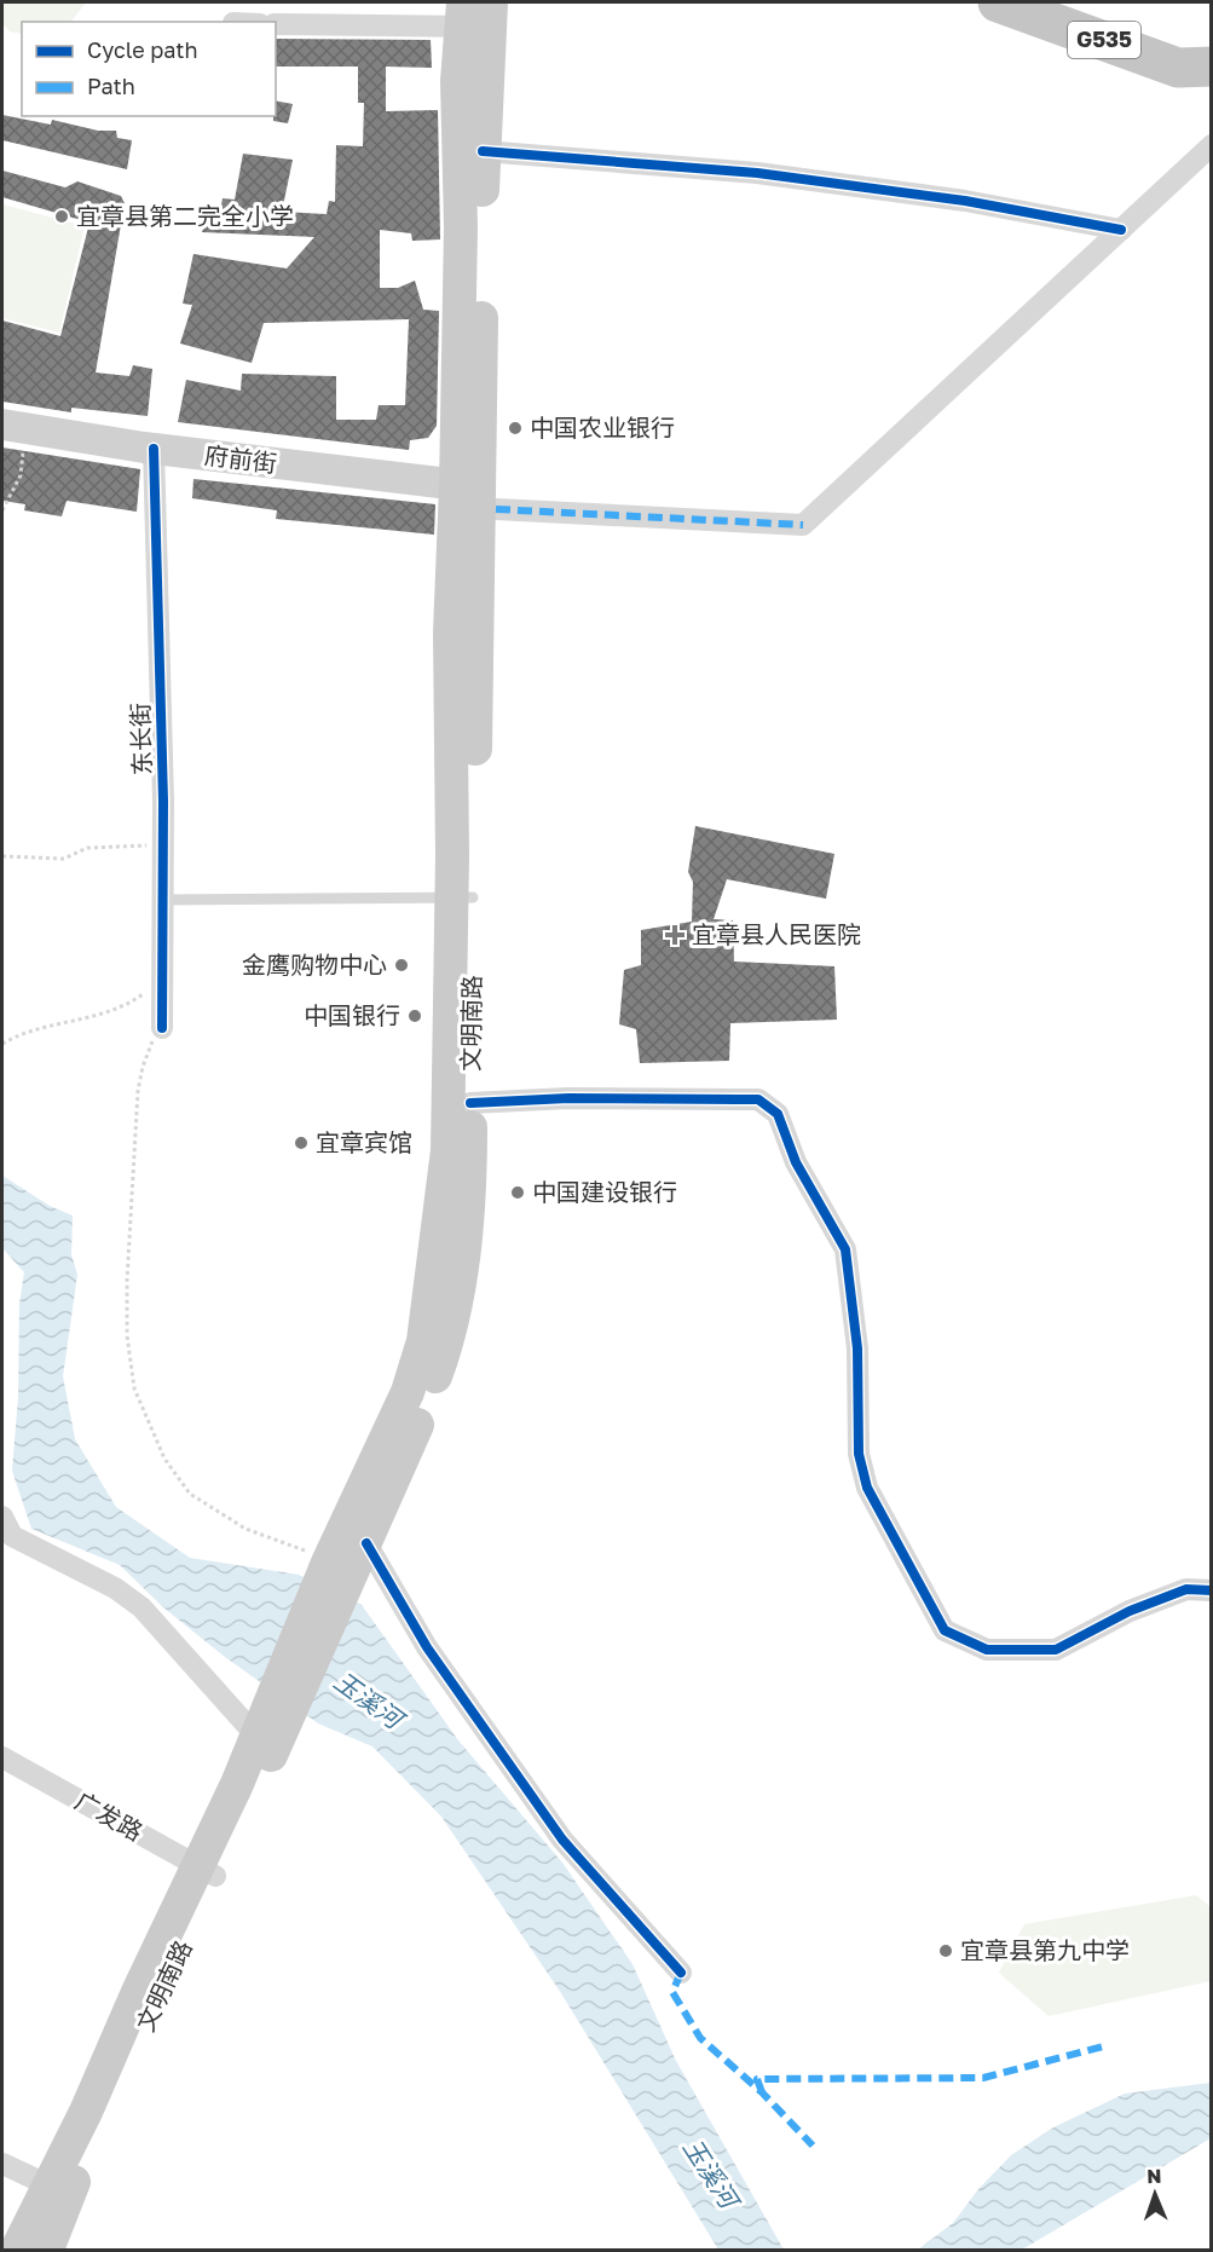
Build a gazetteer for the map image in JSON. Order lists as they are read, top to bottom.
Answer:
{
  "streets": {
    "highway": ["G535"],
    "main road": ["文明南路"],
    "street": ["府前街", "东长街", "广发路"]
  },
  "crossings": [
    ["府前街", "东长街"],
    ["府前街", "文明南路"],
    ["文明南路", "广发路"]
  ],
  "water": ["玉溪河"],
  "places": {
    "other": [
      "宜章县第二完全小学",
      "中国农业银行",
      "金鹰购物中心",
      "中国银行",
      "宜章宾馆",
      "中国建设银行",
      "宜章县第九中学"
    ],
    "health": ["宜章县人民医院"]
  },
  "legend": ["Cycle path", "Path"],
  "north": "top"
}
